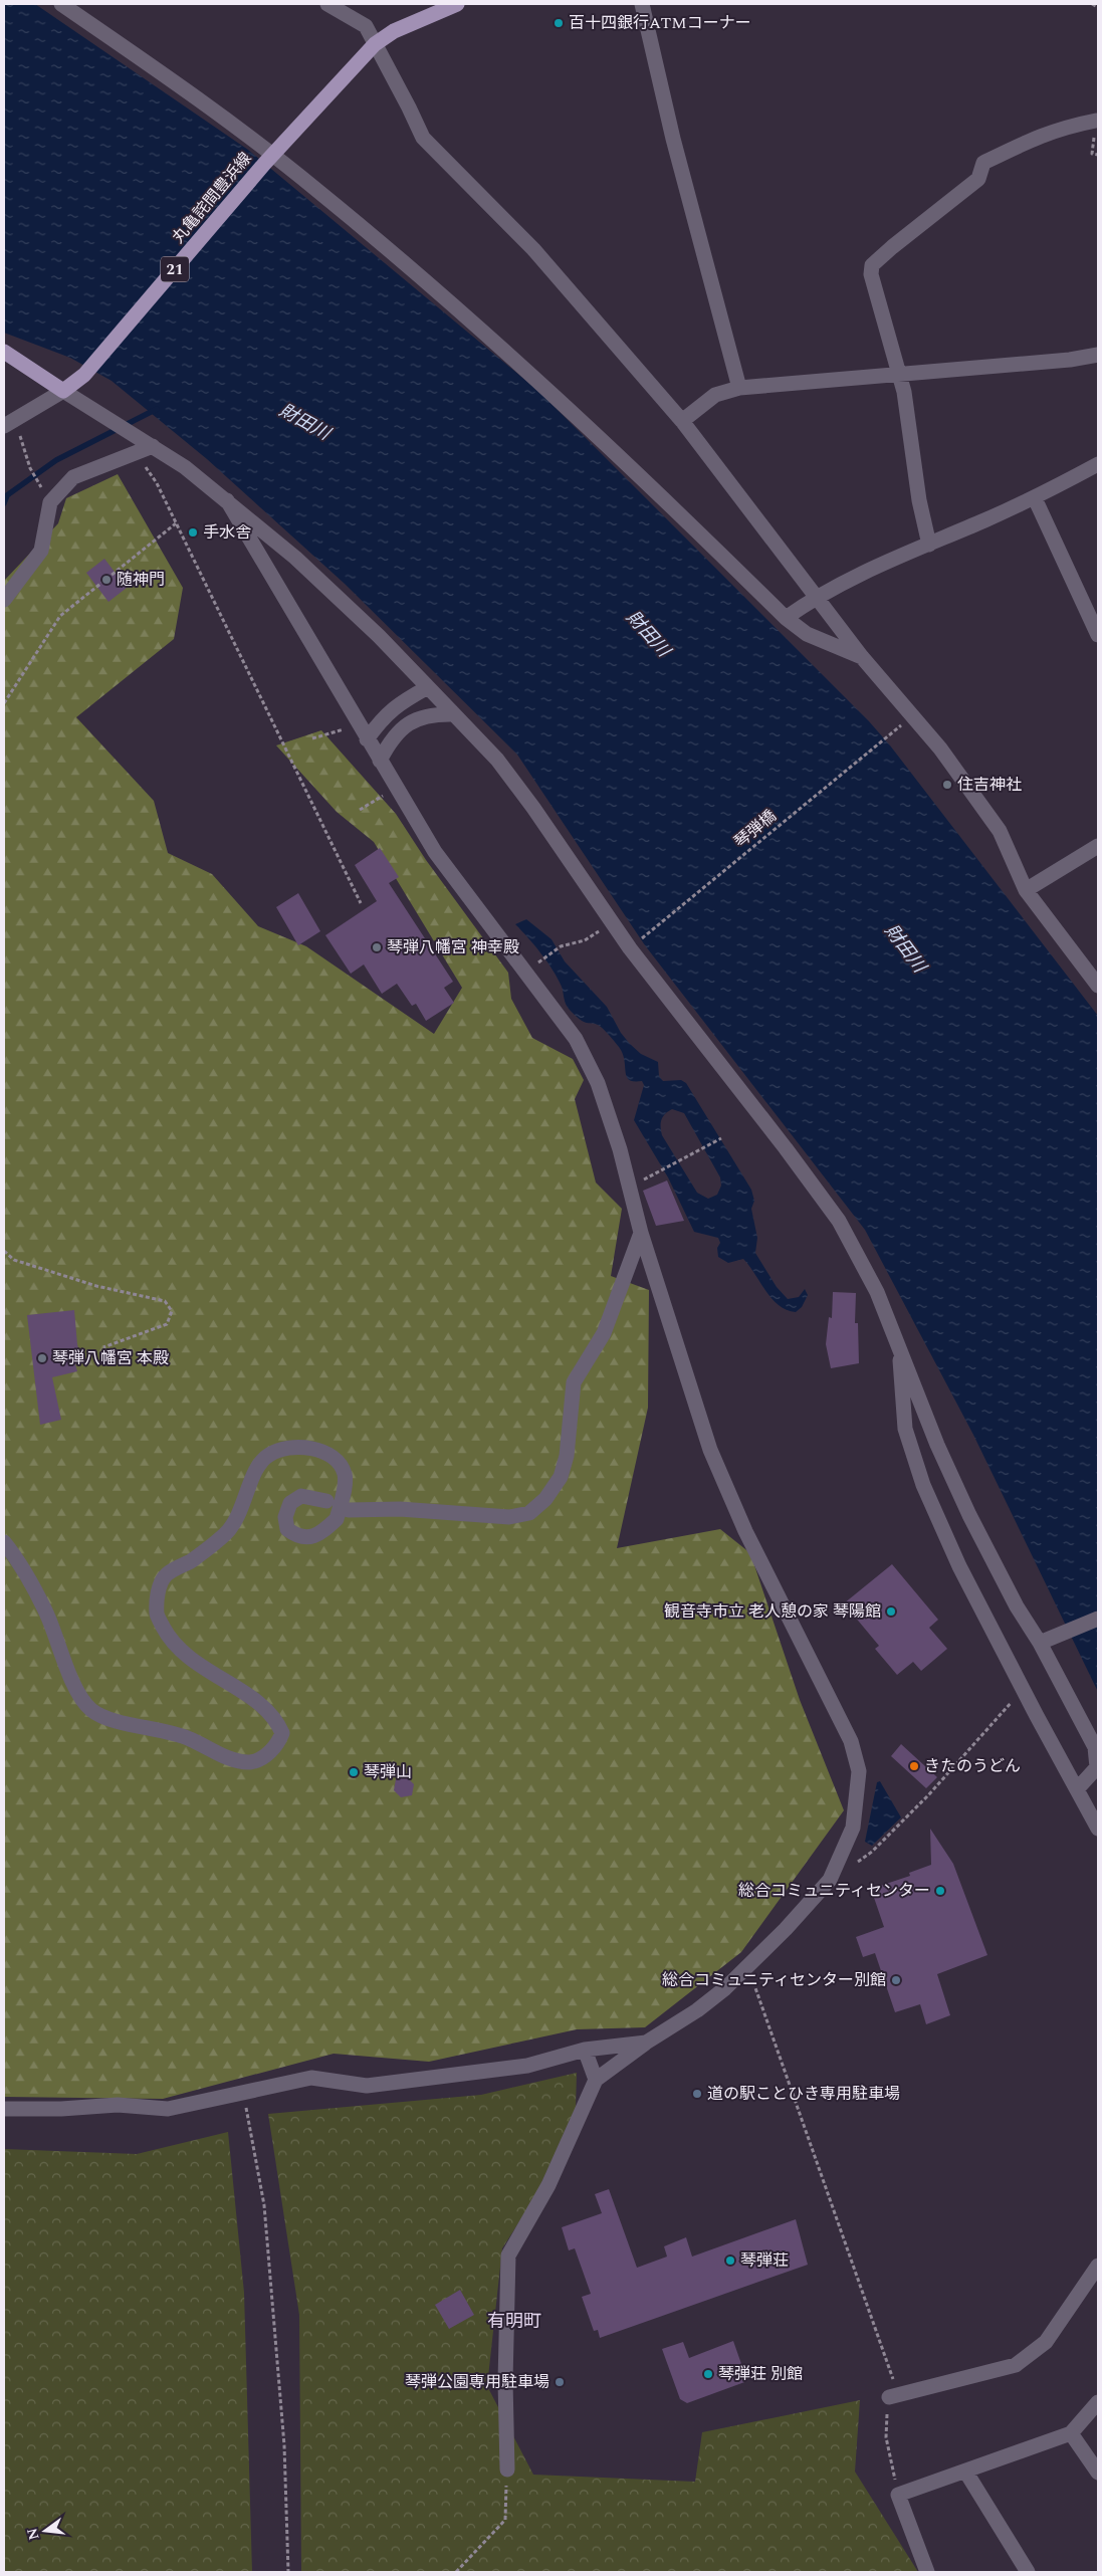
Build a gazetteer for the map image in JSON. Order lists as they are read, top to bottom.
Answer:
{
  "streets": {
    "main road": ["丸亀詫間豊浜線", "21"],
    "path": ["琴弾橋"]
  },
  "districts": ["有明町"],
  "water": ["財田川"],
  "places": [
    "百十四銀行ATMコーナー",
    "手水舎",
    "随神門",
    "住吉神社",
    "琴弾八幡宮 神幸殿",
    "琴弾八幡宮 本殿",
    "観音寺市立 老人憩の家 琴陽館",
    "きたのうどん",
    "琴弾山",
    "総合コミュニティセンター",
    "総合コミュニティセンター別館",
    "道の駅ことひき専用駐車場",
    "琴弾荘",
    "琴弾荘 別館",
    "琴弾公園専用駐車場"
  ],
  "north": "left"
}
